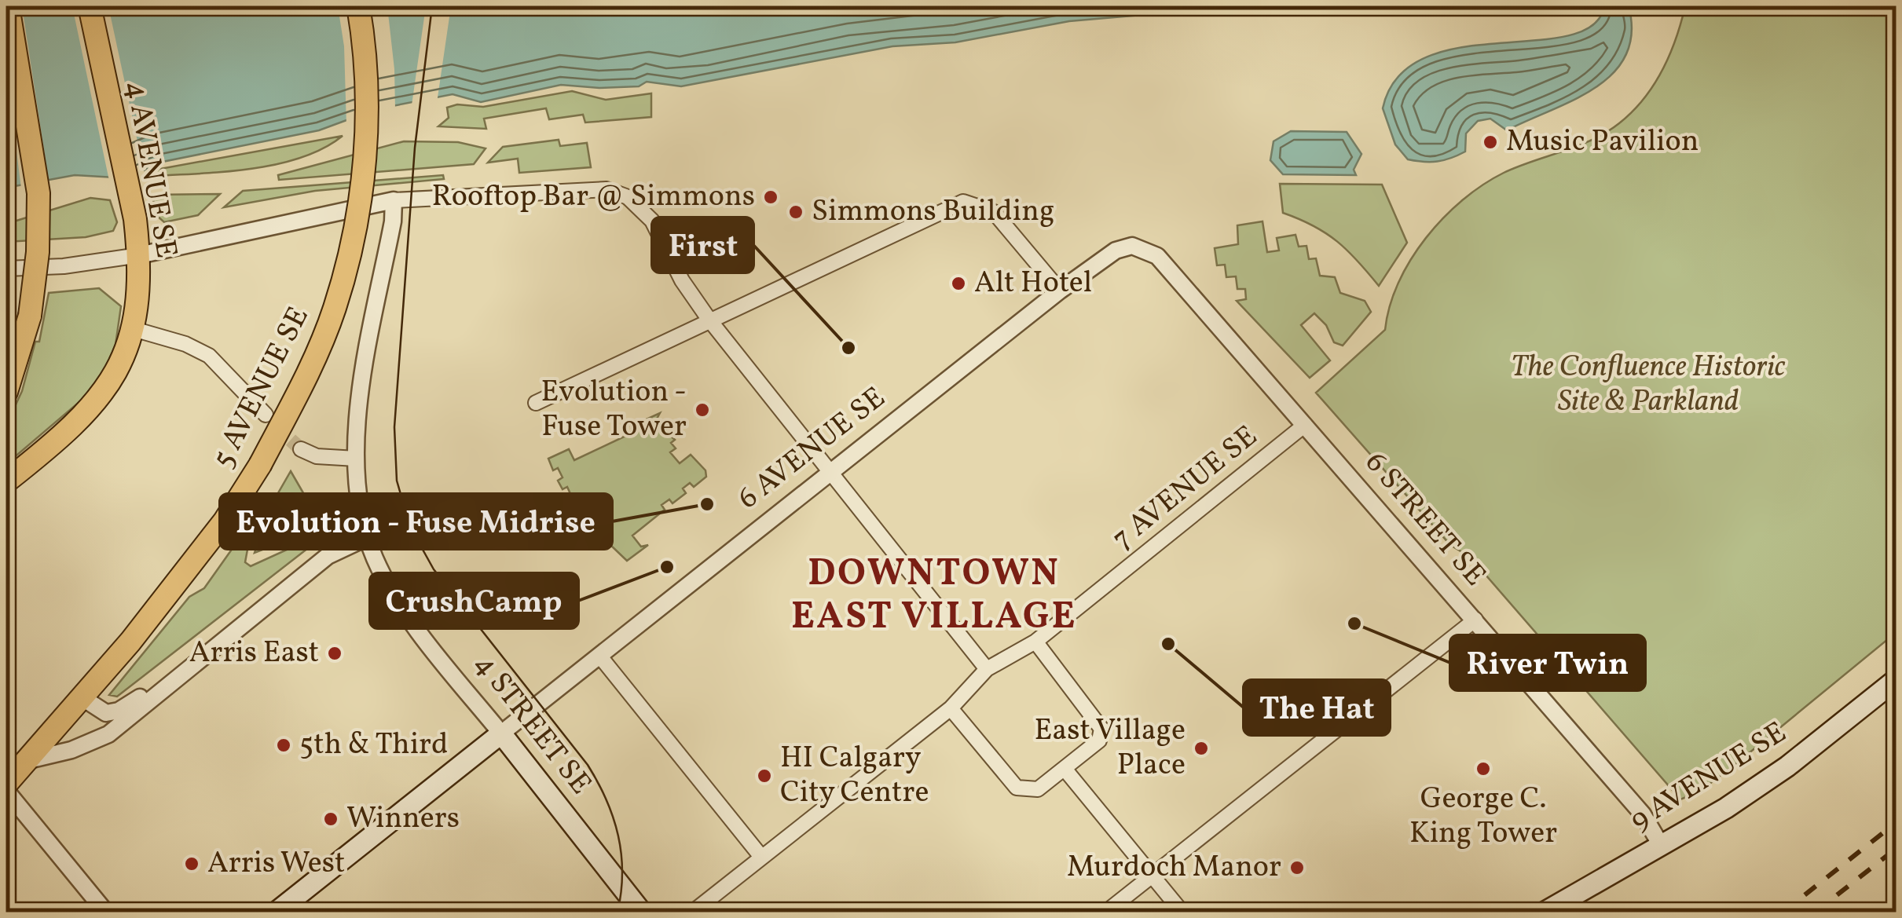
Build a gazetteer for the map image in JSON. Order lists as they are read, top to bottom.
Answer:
{
  "streets": {
    "main road": [
      "4 AVENUE SE",
      "5 AVENUE SE",
      "6 AVENUE SE",
      "4 STREET SE",
      "9 AVENUE SE"
    ],
    "street": ["7 AVENUE SE", "6 STREET SE"]
  },
  "crossings": [
    ["6 AVENUE SE", "6 STREET SE"],
    ["6 AVENUE SE", "4 STREET SE"],
    ["7 AVENUE SE", "6 STREET SE"],
    ["6 STREET SE", "9 AVENUE SE"]
  ],
  "districts": ["DOWNTOWN EAST VILLAGE"],
  "parks": ["The Confluence Historic Site & Parkland"],
  "places": [
    "Music Pavilion",
    "Rooftop Bar @ Simmons",
    "Simmons Building",
    "Alt Hotel",
    "First",
    "Evolution - Fuse Tower",
    "Evolution - Fuse Midrise",
    "CrushCamp",
    "River Twin",
    "The Hat",
    "Arris East",
    "5th & Third",
    "East Village Place",
    "George C. King Tower",
    "HI Calgary City Centre",
    "Winners",
    "Arris West",
    "Murdoch Manor"
  ]
}
